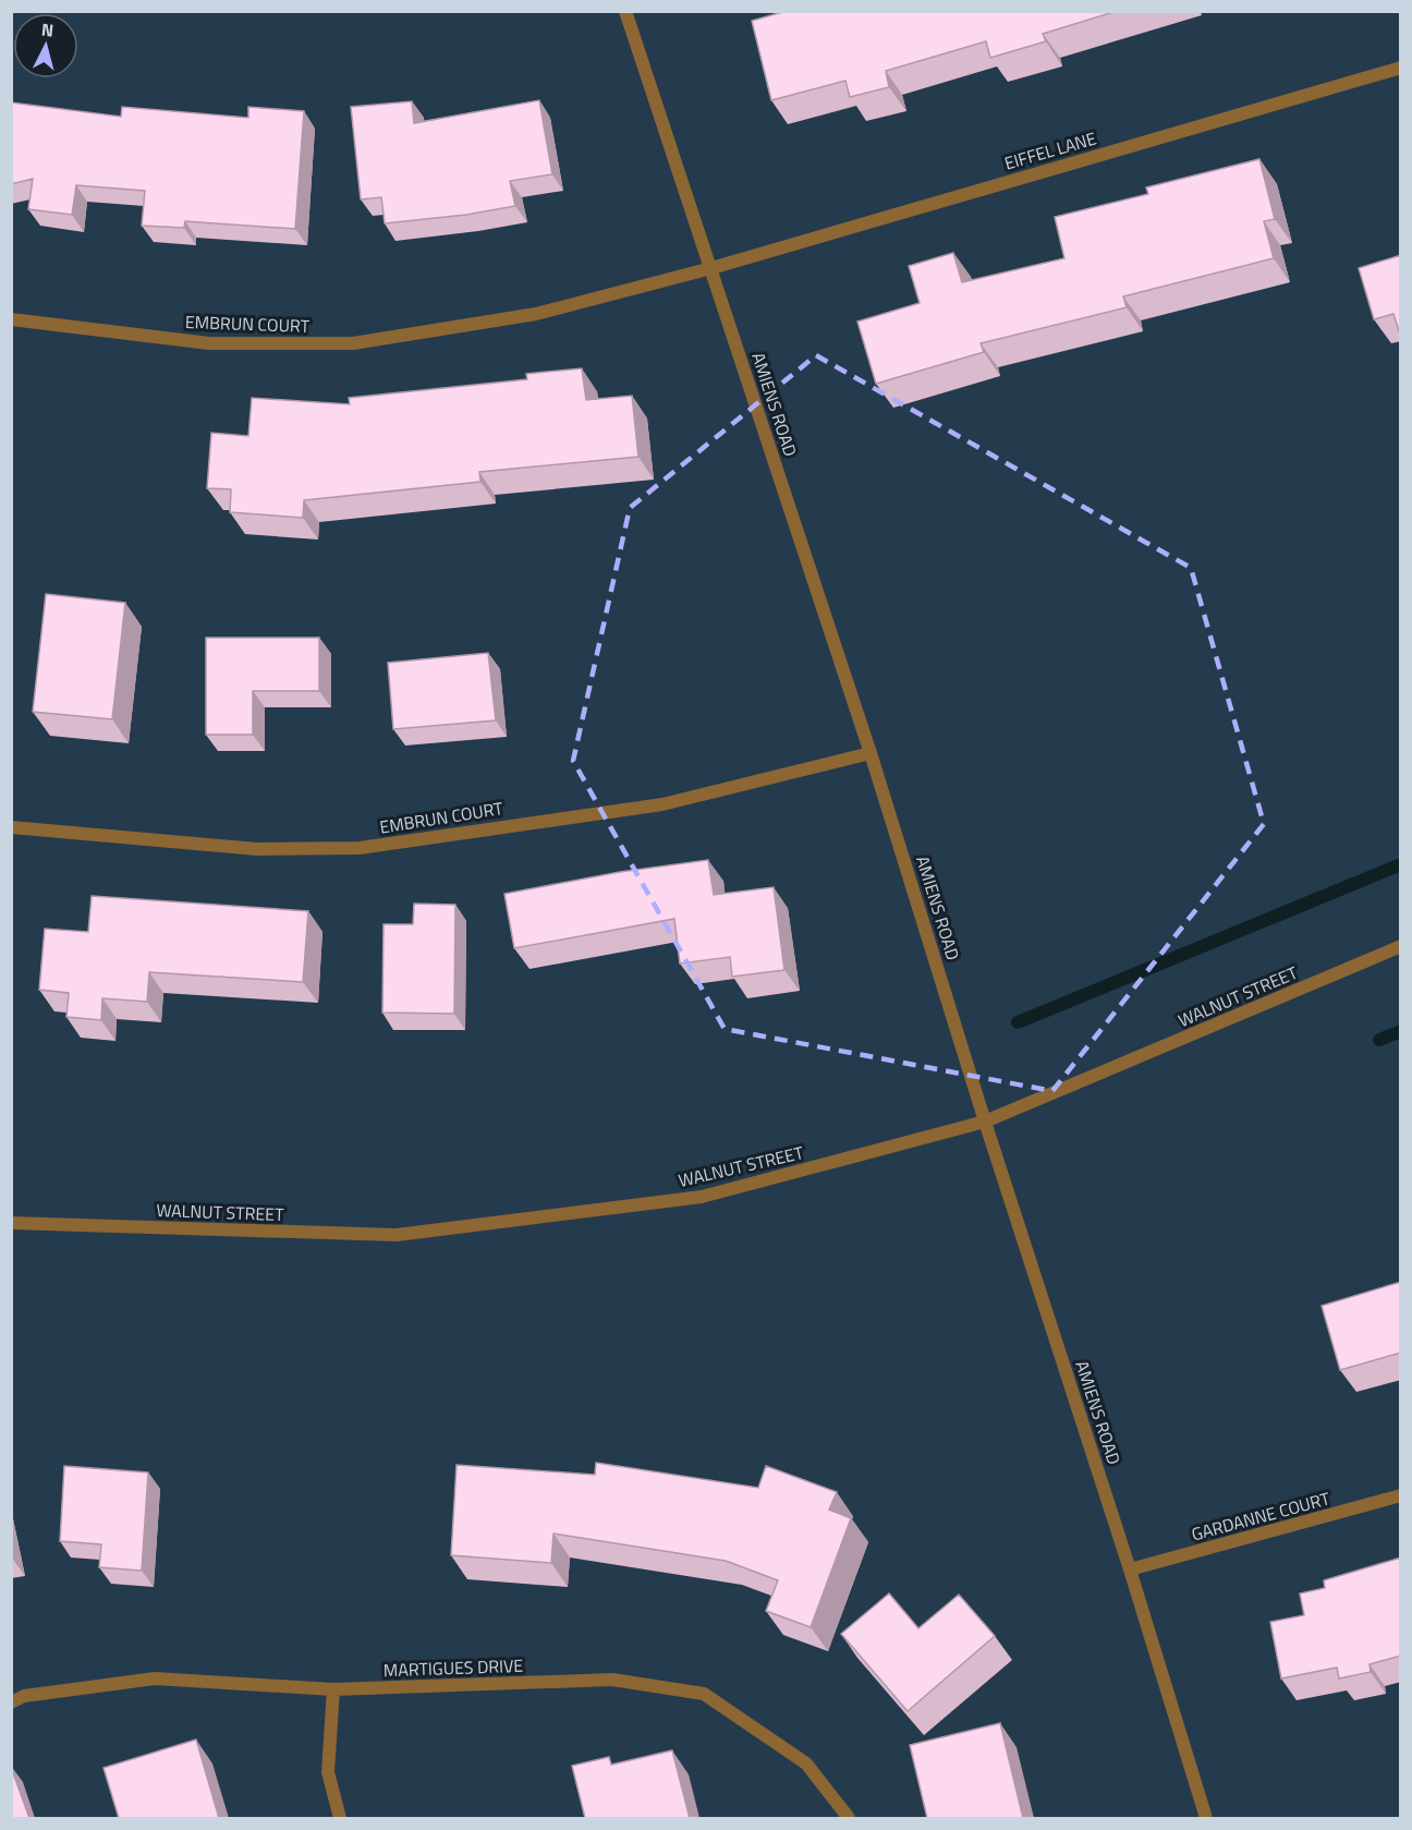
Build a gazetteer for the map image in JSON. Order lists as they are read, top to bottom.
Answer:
{
  "streets": {
    "street": [
      "EIFFEL LANE",
      "EMBRUN COURT",
      "AMIENS ROAD",
      "WALNUT STREET",
      "GARDANNE COURT",
      "MARTIGUES DRIVE"
    ]
  },
  "crossings": [
    ["EIFFEL LANE", "EMBRUN COURT"],
    ["EIFFEL LANE", "AMIENS ROAD"],
    ["EMBRUN COURT", "AMIENS ROAD"],
    ["AMIENS ROAD", "WALNUT STREET"],
    ["AMIENS ROAD", "GARDANNE COURT"]
  ],
  "north": "top"
}
